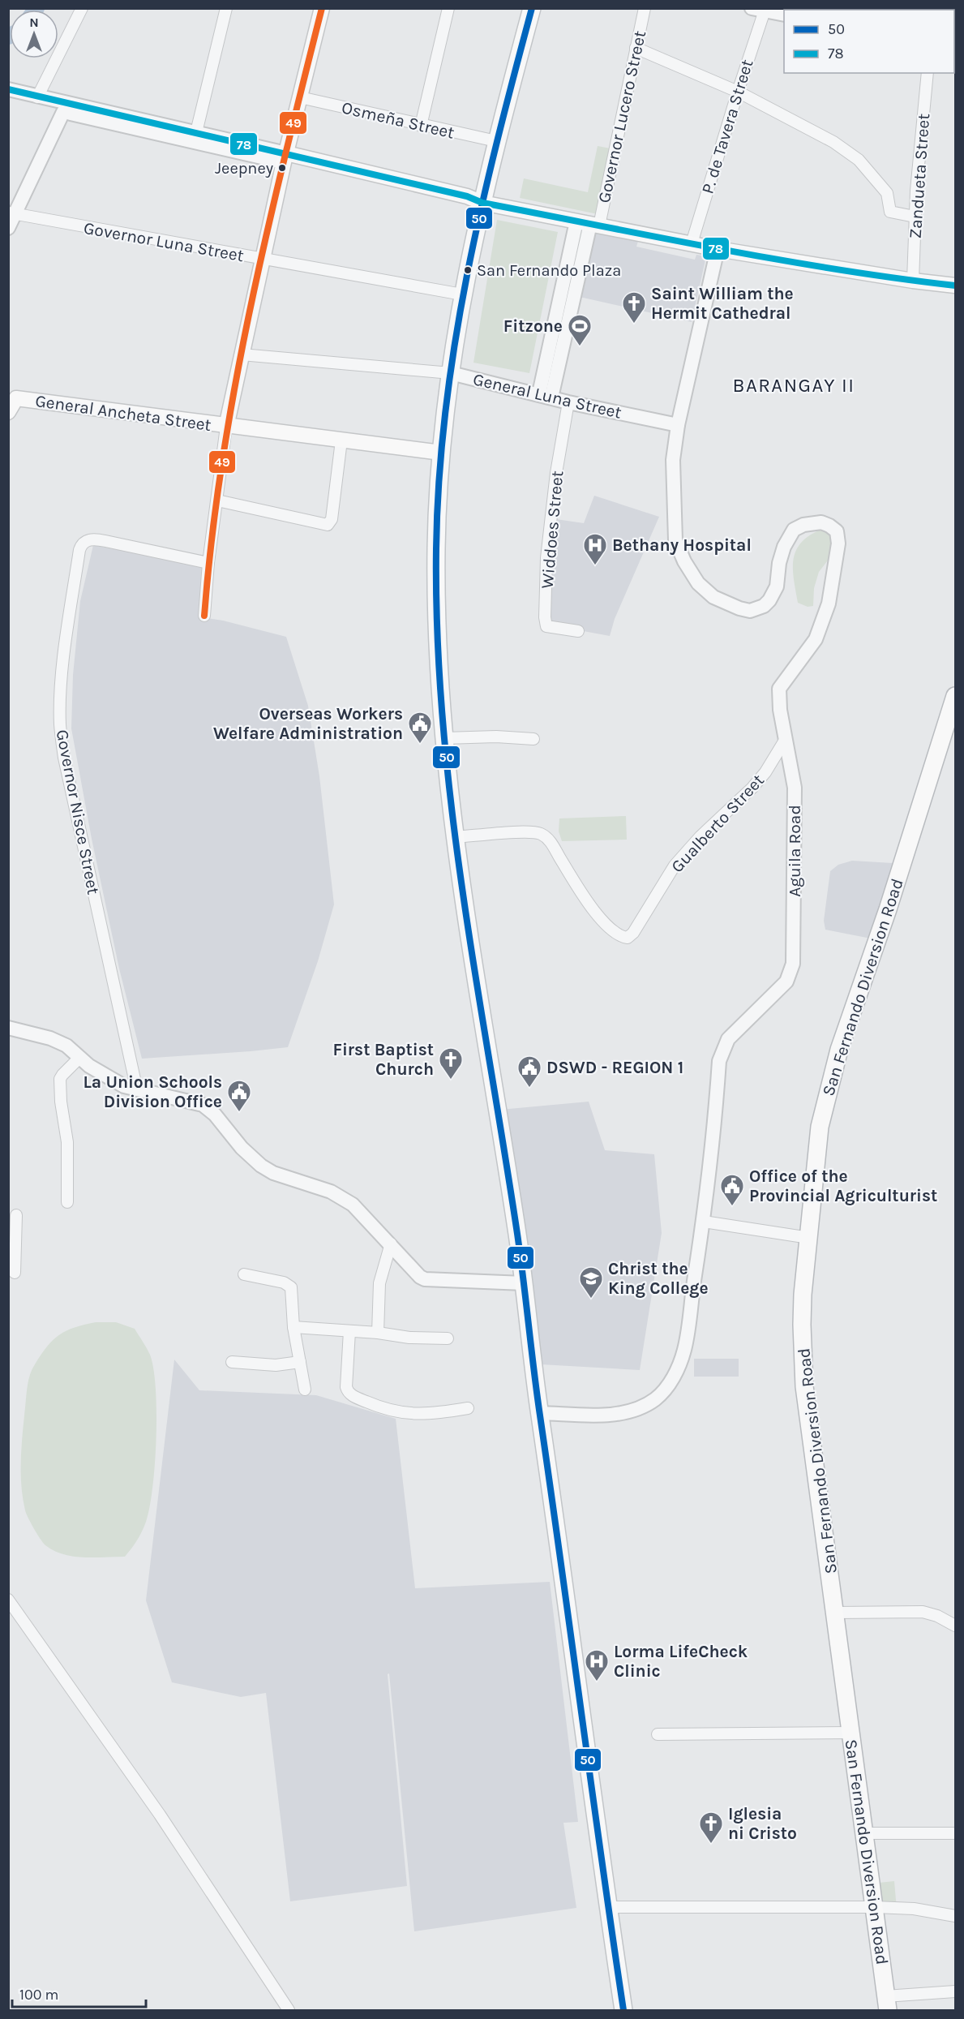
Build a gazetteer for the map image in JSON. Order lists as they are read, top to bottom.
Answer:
{
  "streets": {
    "main road": ["General Ancheta Street", "San Fernando Diversion Road"],
    "street": [
      "Governor Lucero Street",
      "Osmeña Street",
      "P. de Tavera Street",
      "Zandueta Street",
      "Governor Luna Street",
      "General Luna Street",
      "Widdoes Street",
      "Governor Nisce Street",
      "Gualberto Street",
      "Aguila Road"
    ]
  },
  "crossings": [
    ["General Luna Street", "Widdoes Street"],
    ["General Luna Street", "Aguila Road"],
    ["Gualberto Street", "Aguila Road"]
  ],
  "districts": ["BARANGAY II"],
  "places": {
    "other": ["Jeepney", "San Fernando Plaza"],
    "church": ["Saint William the Hermit Cathedral", "First Baptist Church", "Iglesia ni Cristo"],
    "sports": ["Fitzone"],
    "hospital": ["Bethany Hospital", "Lorma LifeCheck Clinic"],
    "public building": [
      "Overseas Workers Welfare Administration",
      "DSWD - REGION 1",
      "La Union Schools Division Office",
      "Office of the Provincial Agriculturist"
    ],
    "school or university": ["Christ the King College"]
  },
  "lines": ["transit line 50", "transit line 49", "transit line 78"],
  "legend": ["50", "78"],
  "scale_bar": "100 m",
  "north": "top"
}
